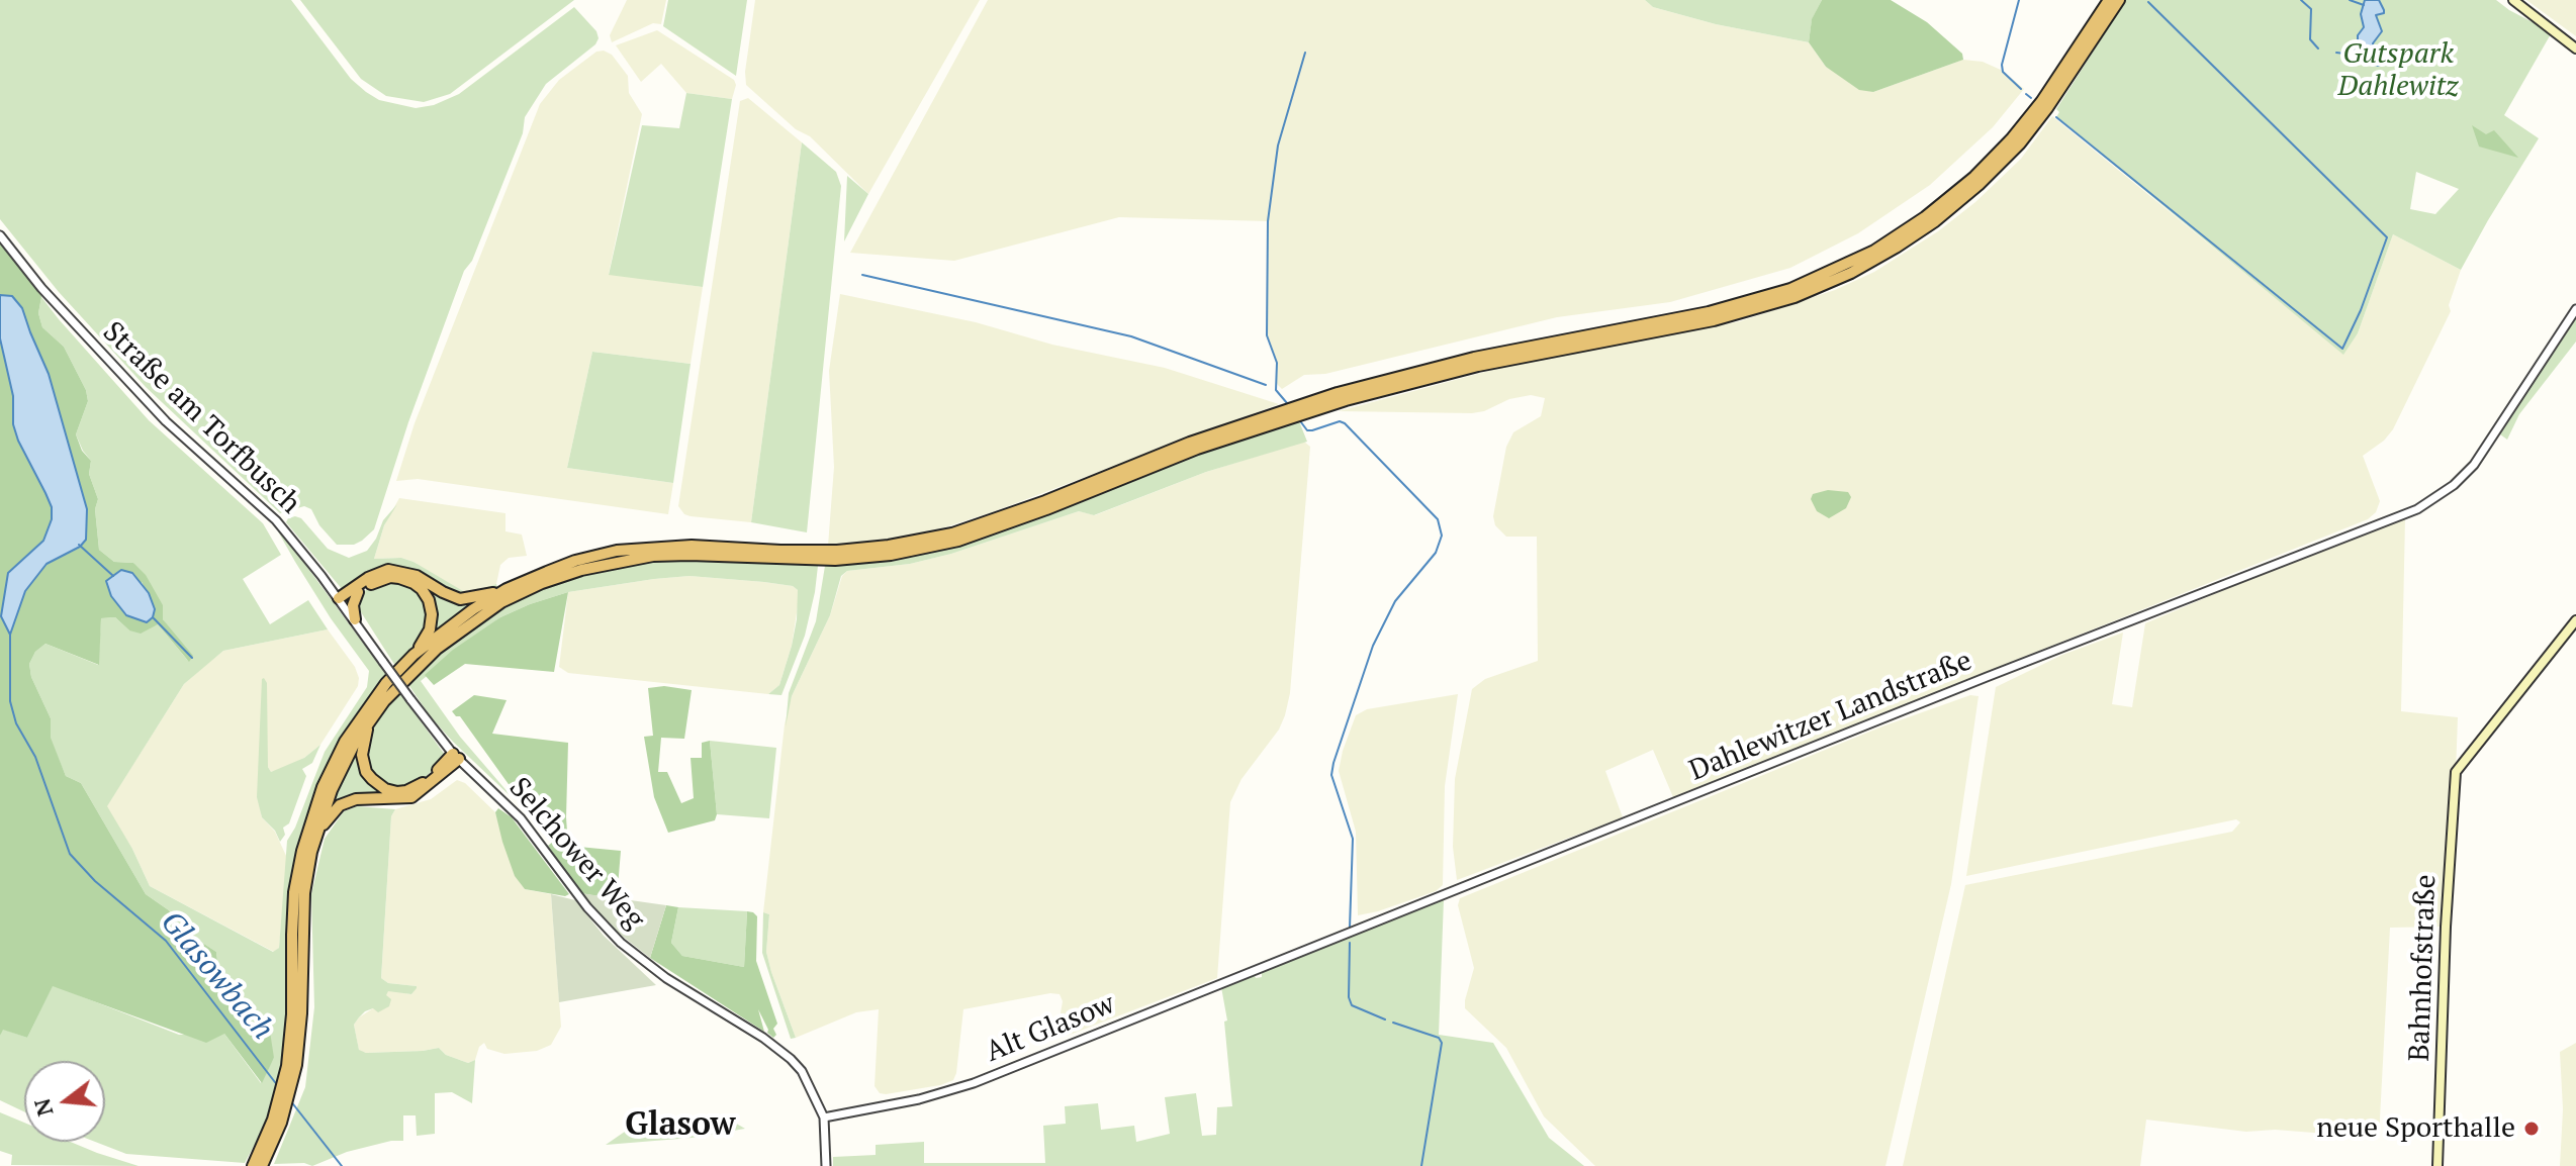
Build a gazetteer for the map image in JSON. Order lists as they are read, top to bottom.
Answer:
{
  "streets": {
    "main road": ["Bahnhofstraße"],
    "street": [
      "Straße am Torfbusch",
      "Dahlewitzer Landstraße",
      "Selchower Weg",
      "Alt Glasow"
    ]
  },
  "crossings": [
    ["Straße am Torfbusch", "Selchower Weg"],
    ["Dahlewitzer Landstraße", "Alt Glasow"],
    ["Selchower Weg", "Alt Glasow"]
  ],
  "districts": ["Glasow"],
  "water": ["Glasowbach"],
  "parks": ["Gutspark Dahlewitz"],
  "places": ["neue Sporthalle"],
  "north": "left"
}
